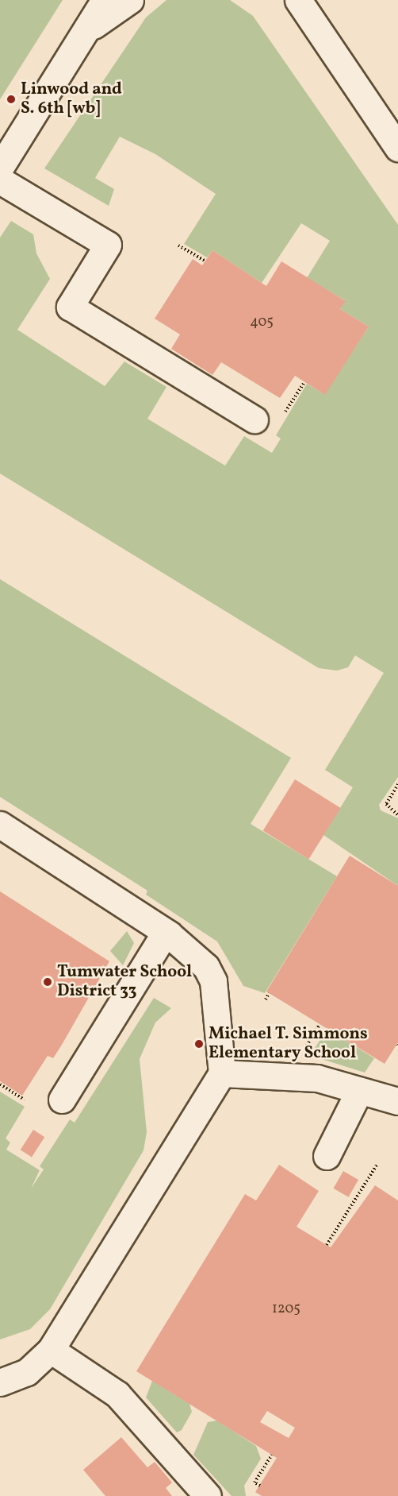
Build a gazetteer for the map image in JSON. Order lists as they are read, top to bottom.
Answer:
{
  "places": ["Linwood and S. 6th [wb]", "Tumwater School District 33", "Michael T. Simmons Elementary School"],
  "house_numbers": ["405", "1205"]
}
